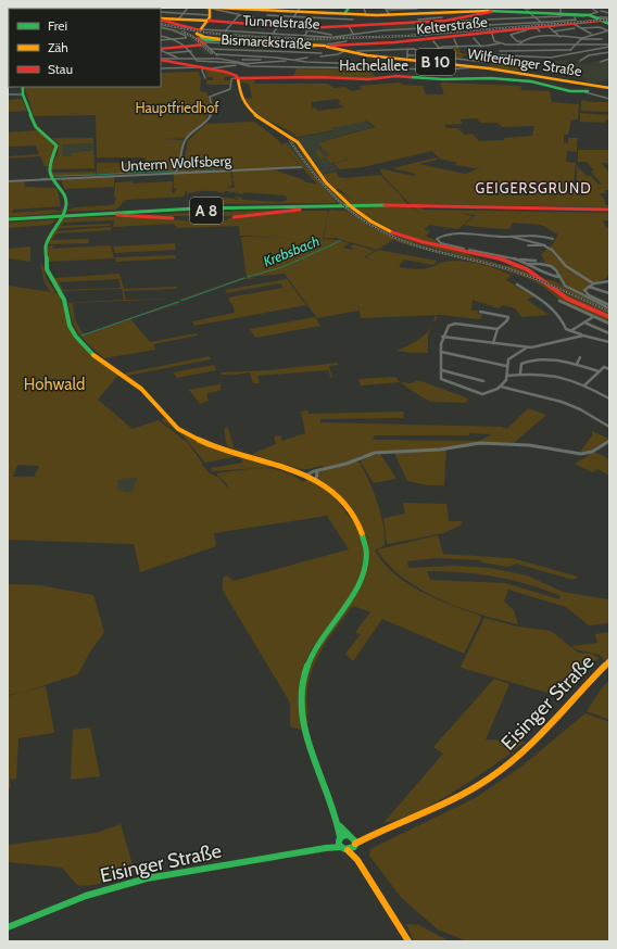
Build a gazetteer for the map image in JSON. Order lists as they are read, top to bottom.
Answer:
{
  "streets": {
    "main road": [
      "Tunnelstraße",
      "Kelterstraße",
      "B 10",
      "Wilferdinger Straße",
      "Hachelallee",
      "A 8",
      "Eisinger Straße"
    ],
    "street": ["Bismarckstraße", "Unterm Wolfsberg"]
  },
  "crossings": [
    ["Tunnelstraße", "B 10"],
    ["Bismarckstraße", "Wilferdinger Straße"],
    ["B 10", "Wilferdinger Straße"]
  ],
  "districts": ["GEIGERSGRUND"],
  "water": ["Krebsbach"],
  "parks": ["Hauptfriedhof", "Hohwald"],
  "legend": ["Frei", "Zäh", "Stau"]
}
